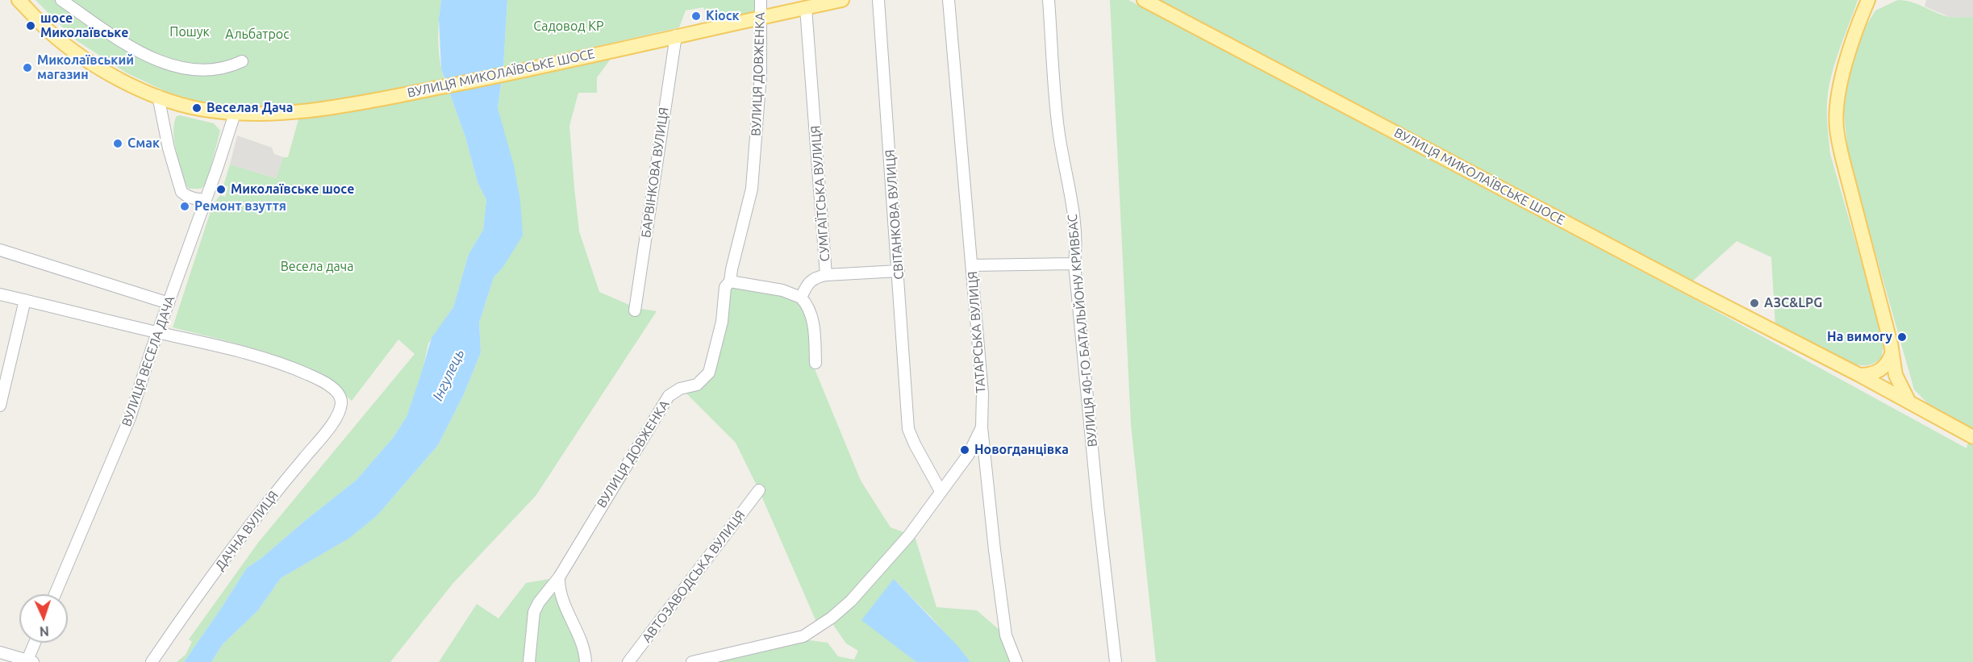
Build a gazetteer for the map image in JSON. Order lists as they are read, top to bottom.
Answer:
{
  "streets": {
    "main road": ["ВУЛИЦЯ МИКОЛАЇВСЬКЕ ШОСЕ"],
    "street": [
      "ВУЛИЦЯ ДОВЖЕНКА",
      "БАРВІНКОВА ВУЛИЦЯ",
      "СУМГАЇТСЬКА ВУЛИЦЯ",
      "СВІТАНКОВА ВУЛИЦЯ",
      "ВУЛИЦЯ 40-ГО БАТАЛЬЙОНУ КРИВБАС",
      "ТАТАРСЬКА ВУЛИЦЯ",
      "ВУЛИЦЯ ВЕСЕЛА ДАЧА",
      "ДАЧНА ВУЛИЦЯ",
      "АВТОЗАВОДСЬКА ВУЛИЦЯ"
    ]
  },
  "crossings": [
    ["ВУЛИЦЯ МИКОЛАЇВСЬКЕ ШОСЕ", "ВУЛИЦЯ ДОВЖЕНКА"],
    ["ВУЛИЦЯ МИКОЛАЇВСЬКЕ ШОСЕ", "БАРВІНКОВА ВУЛИЦЯ"],
    ["ВУЛИЦЯ МИКОЛАЇВСЬКЕ ШОСЕ", "СУМГАЇТСЬКА ВУЛИЦЯ"],
    ["ВУЛИЦЯ МИКОЛАЇВСЬКЕ ШОСЕ", "ВУЛИЦЯ ВЕСЕЛА ДАЧА"],
    ["ВУЛИЦЯ ВЕСЕЛА ДАЧА", "ДАЧНА ВУЛИЦЯ"]
  ],
  "water": ["Інгулець"],
  "parks": [
    "Садовод КР",
    "Пошук",
    "Альбатрос",
    "Весела дача"
  ],
  "places": [
    "Кіоск",
    "шосе Миколаївське",
    "Миколаївський магазин",
    "Веселая Дача",
    "Смак",
    "Миколаївське шосе",
    "Ремонт взуття",
    "АЗС&LPG",
    "На вимогу",
    "Новогданцівка"
  ],
  "north": "bottom"
}
